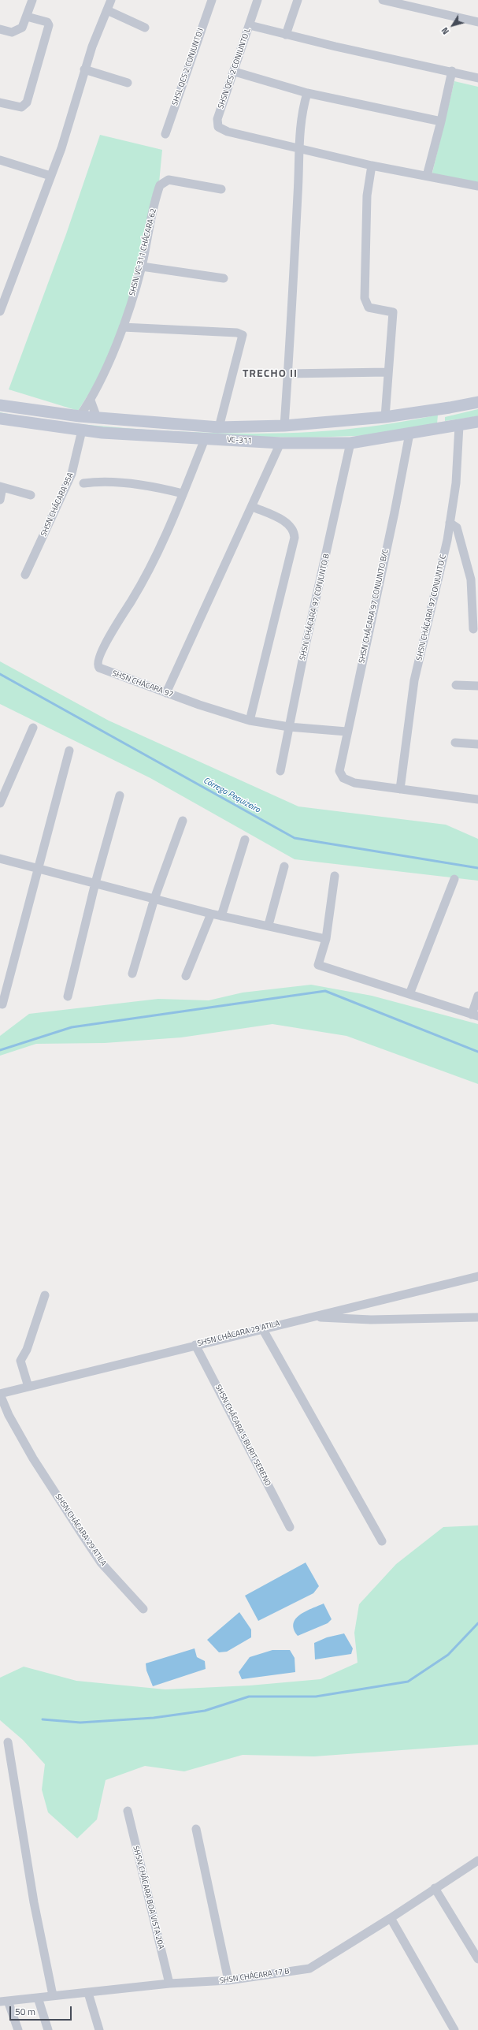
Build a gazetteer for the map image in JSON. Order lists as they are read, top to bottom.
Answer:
{
  "streets": {
    "main road": ["VC-311"],
    "street": [
      "SHSL QCS 2 CONJUNTO I",
      "SHSN QCS 2 CONJUNTO L",
      "SHSN VC 311 CHÁCARA 62",
      "SHSN CHÁCARA 95A",
      "SHSN CHÁCARA 97 CONJUNTO B/C",
      "SHSN CHÁCARA 97 CONJUNTO B",
      "SHSN CHÁCARA 97 CONJUNTO C",
      "SHSN CHÁCARA 97",
      "SHSN CHÁCARA 29 ATILA",
      "SHSN CHÁCARA 5 BURIT SERENO",
      "SHSN CHÁCARA BOA VISTA 20A",
      "SHSN CHÁCARA 17 B"
    ]
  },
  "crossings": [
    ["VC-311", "SHSN CHÁCARA 95A"],
    ["VC-311", "SHSN CHÁCARA 97 CONJUNTO B/C"],
    ["VC-311", "SHSN CHÁCARA 97 CONJUNTO B"],
    ["VC-311", "SHSN CHÁCARA 97 CONJUNTO C"],
    ["VC-311", "SHSN CHÁCARA 97"],
    ["SHSN CHÁCARA 97 CONJUNTO B/C", "SHSN CHÁCARA 97 CONJUNTO C"],
    ["SHSN CHÁCARA 97 CONJUNTO B/C", "SHSN CHÁCARA 97"],
    ["SHSN CHÁCARA 97 CONJUNTO B", "SHSN CHÁCARA 97"],
    ["SHSN CHÁCARA 29 ATILA", "SHSN CHÁCARA 5 BURIT SERENO"],
    ["SHSN CHÁCARA BOA VISTA 20A", "SHSN CHÁCARA 17 B"]
  ],
  "districts": ["TRECHO II"],
  "water": ["Córrego Pequizeiro"],
  "scale_bar": "50 m",
  "north": "bottom left"
}
